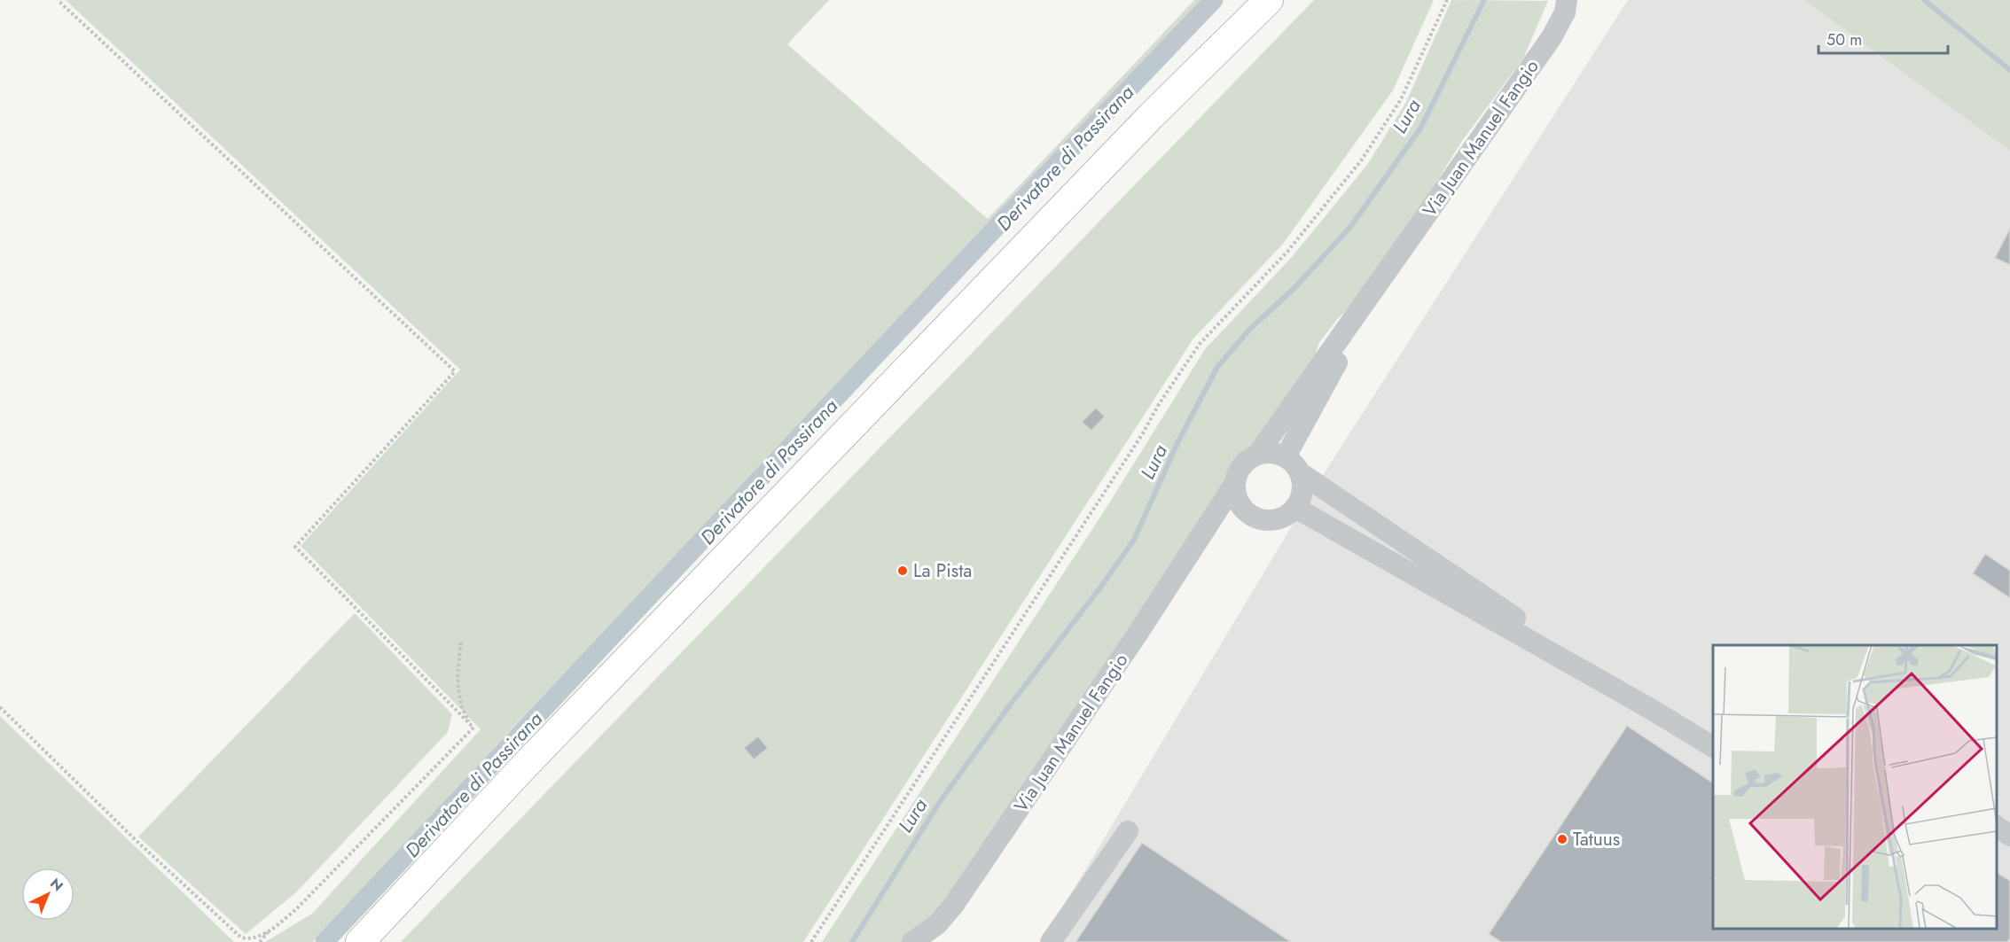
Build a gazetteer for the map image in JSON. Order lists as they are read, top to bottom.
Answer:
{
  "streets": {
    "street": ["Via Juan Manuel Fangio"]
  },
  "water": ["Lura", "Derivatore di Passirana"],
  "places": ["La Pista", "Tatuus"],
  "scale_bar": "50 m",
  "north": "top right"
}
